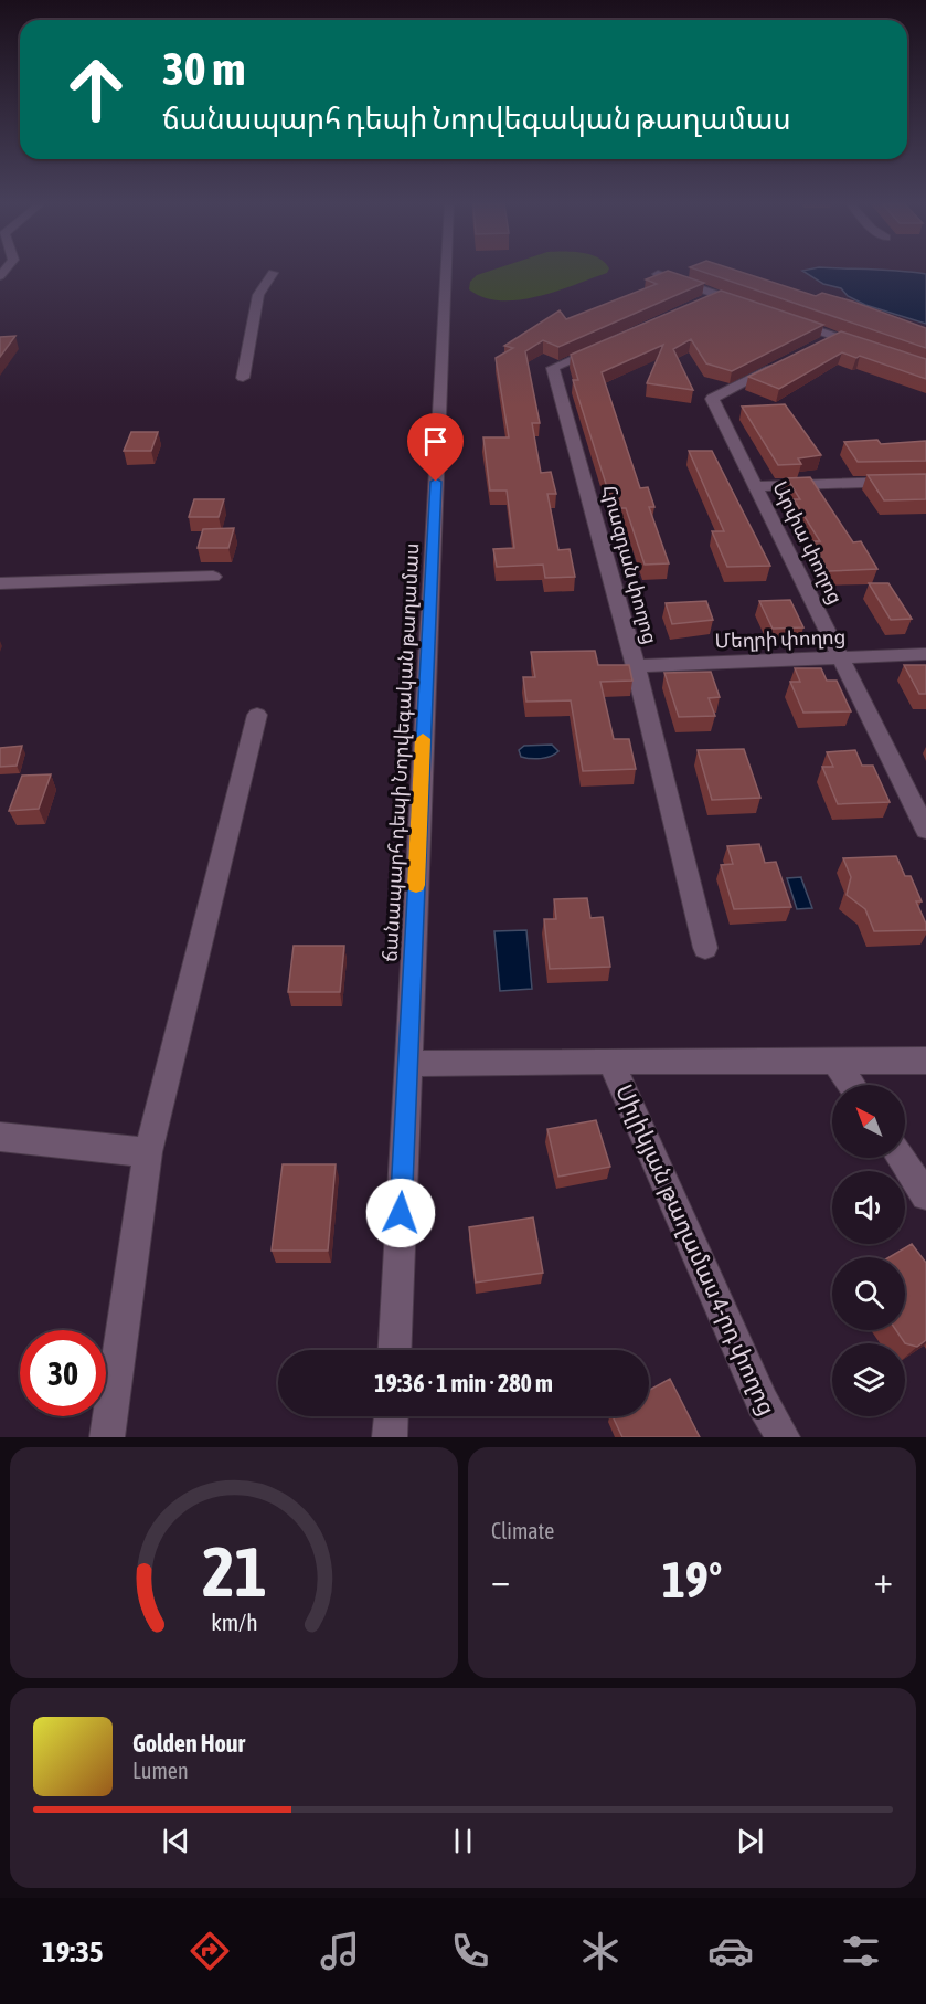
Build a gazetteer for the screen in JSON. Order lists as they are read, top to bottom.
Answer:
{
  "streets": {
    "street": [
      "Արփա փողոց",
      "Հրազդան փողոց",
      "Մեղրի փողոց",
      "ճանապարհ դեպի Նորվեգական թաղամաս",
      "Սիլիկյան թաղամաս 4-րդ փողոց"
    ]
  },
  "crossings": [
    ["Արփա փողոց", "Մեղրի փողոց"],
    ["Հրազդան փողոց", "Մեղրի փողոց"]
  ],
  "north": "top left",
  "page": {
    "turn": ["30 m", "ճանապարհ դեպի Նորվեգական թաղամաս"],
    "limit": "30",
    "trip": "19:36 · 1 min · 280 m",
    "tile": "Climate",
    "heat": ["−", "19°", "+"],
    "song": ["Golden Hour", "Lumen"],
    "tabs": "19:35",
    "gauge": ["21", "km/h"]
  }
}
